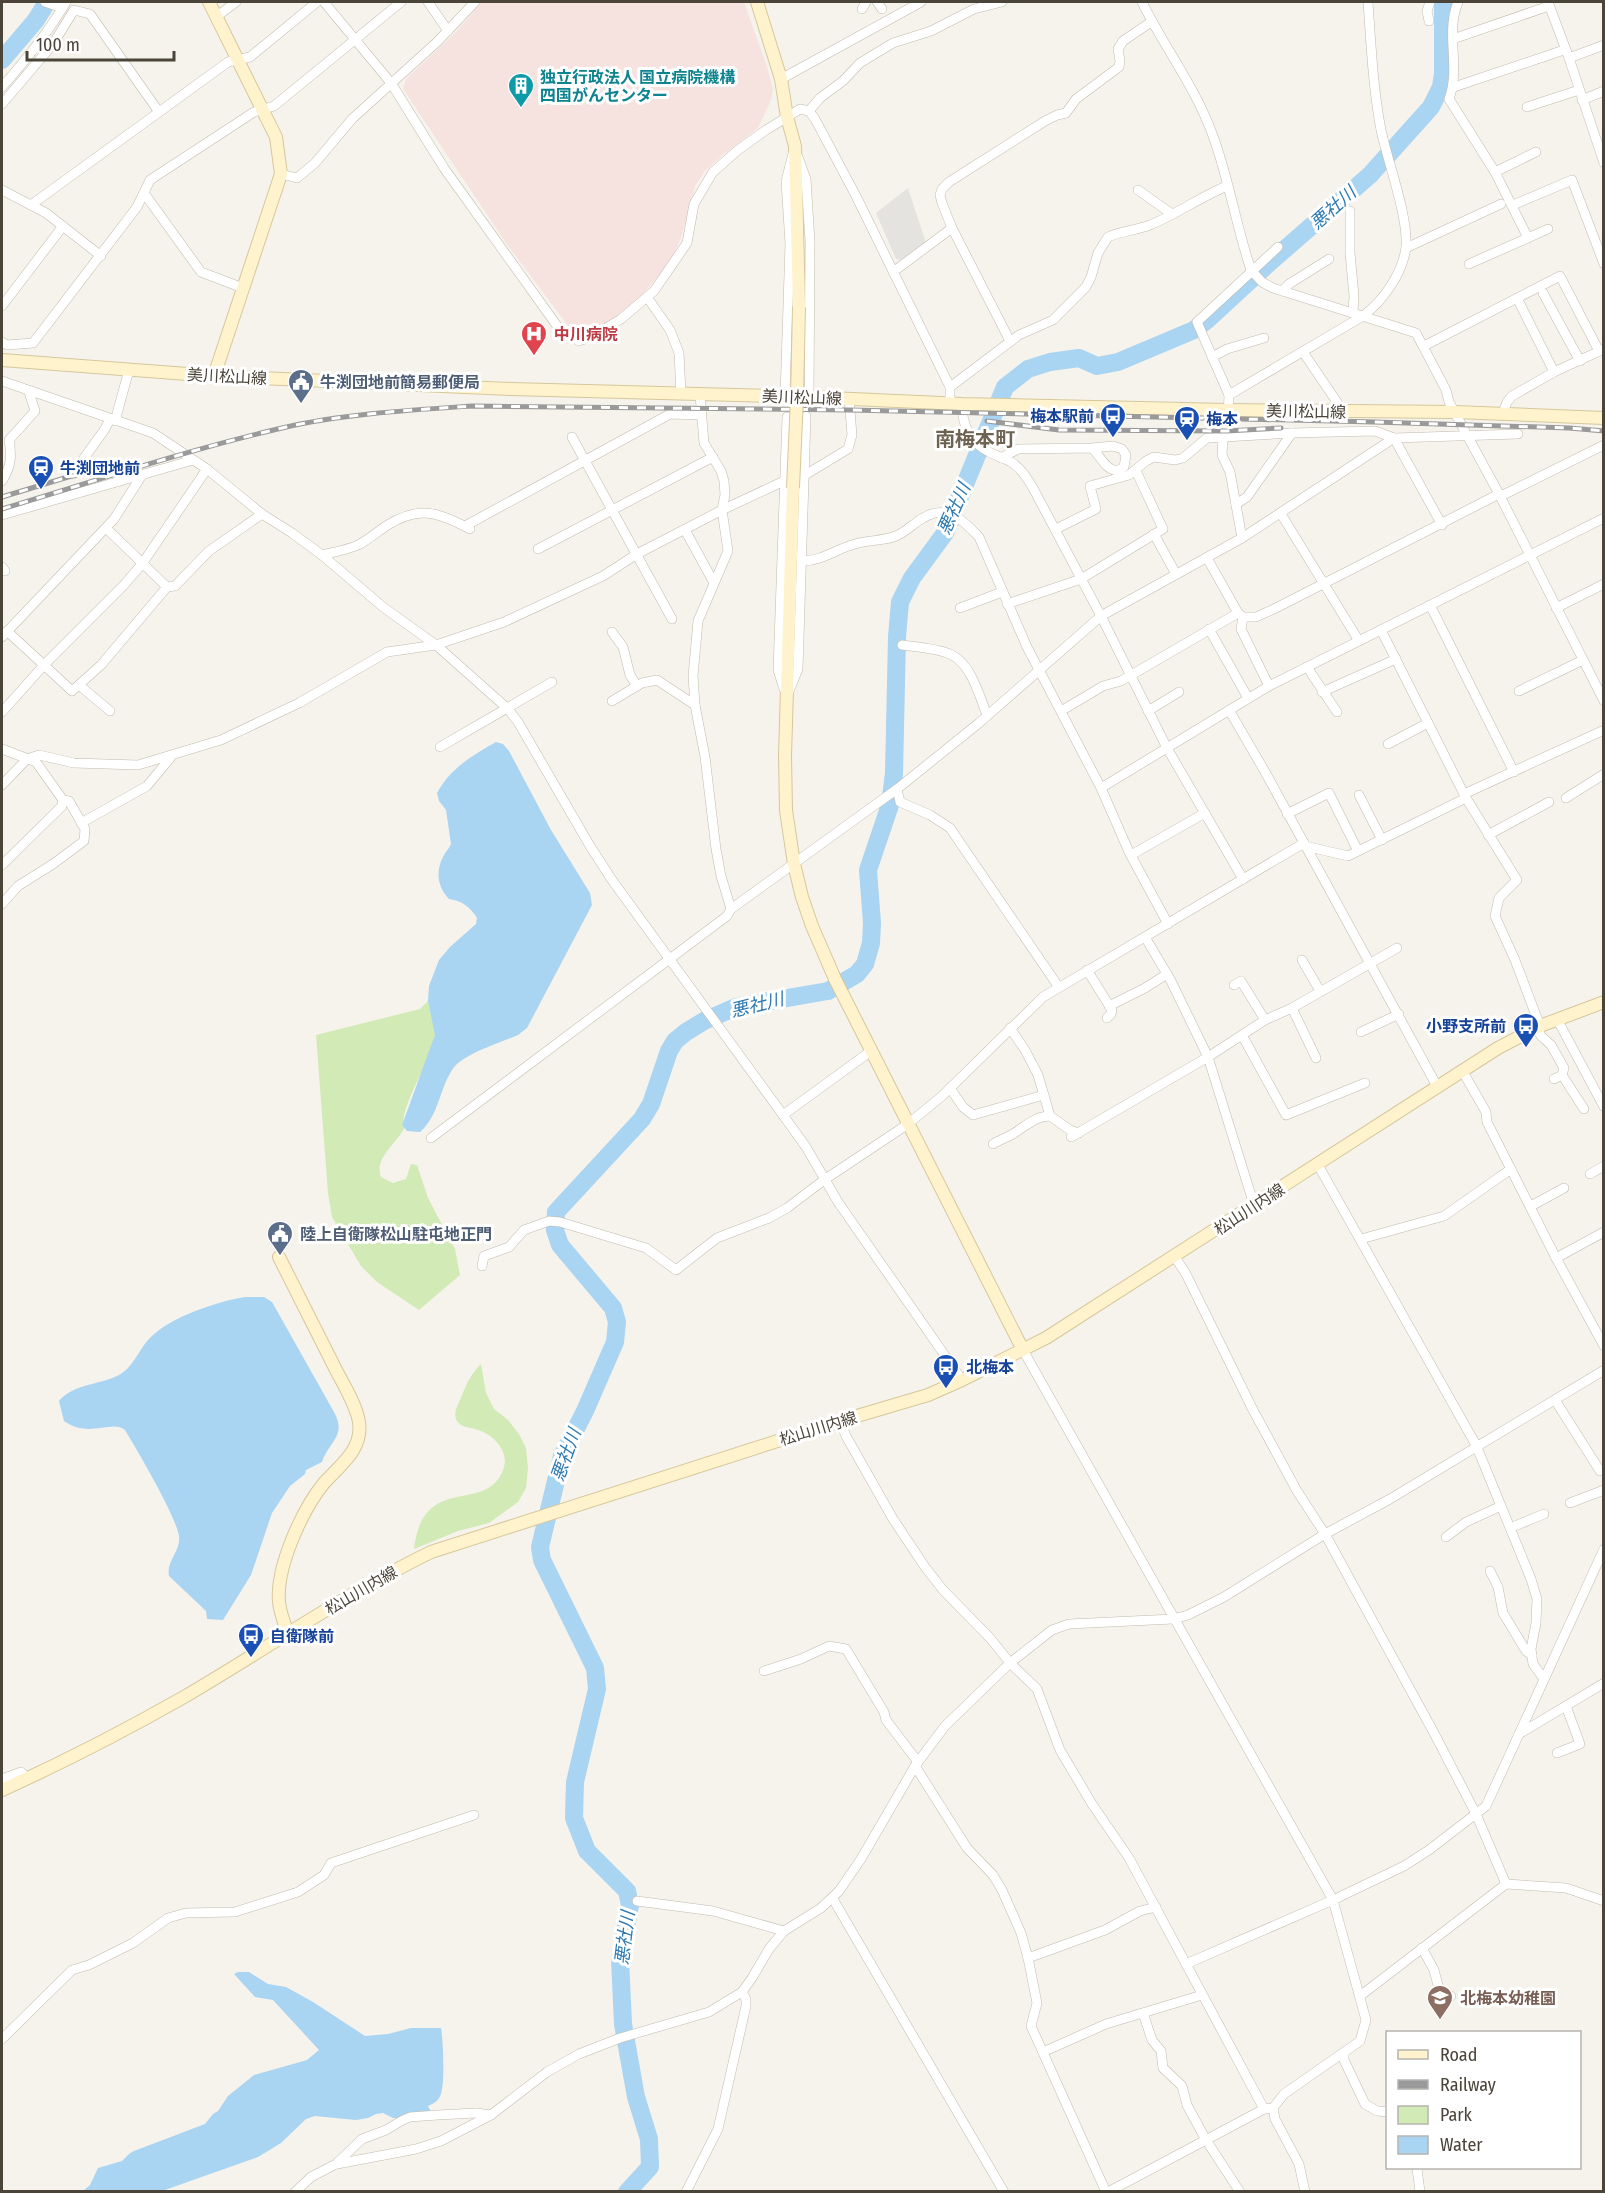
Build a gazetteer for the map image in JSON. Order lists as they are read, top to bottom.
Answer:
{
  "streets": {
    "main road": ["美川松山線", "松山川内線"]
  },
  "districts": ["南梅本町"],
  "water": ["悪社川"],
  "places": {
    "building": ["独立行政法人 国立病院機構 四国がんセンター"],
    "hospital": ["中川病院"],
    "public building": ["牛渕団地前簡易郵便局", "陸上自衛隊松山駐屯地正門"],
    "bus stop": [
      "梅本駅前",
      "小野支所前",
      "北梅本",
      "自衛隊前"
    ],
    "station": ["梅本", "牛渕団地前"],
    "school or university": ["北梅本幼稚園"]
  },
  "legend": [
    "Road",
    "Railway",
    "Park",
    "Water"
  ],
  "scale_bar": "100 m"
}
